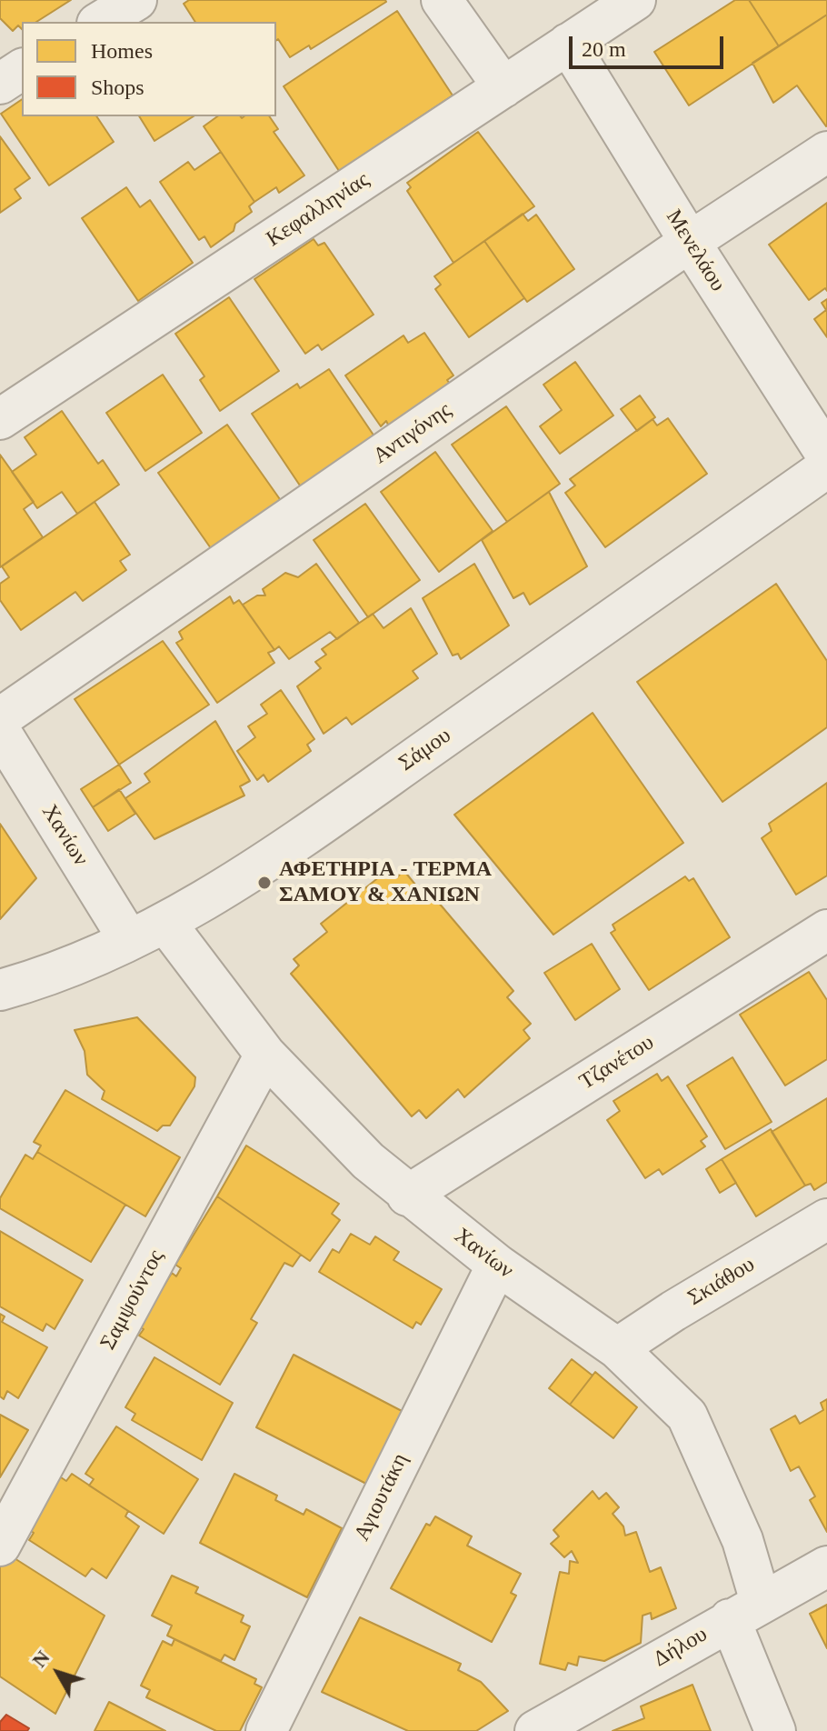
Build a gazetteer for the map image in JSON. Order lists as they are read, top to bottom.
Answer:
{
  "streets": {
    "street": [
      "Κεφαλληνίας",
      "Μενελάου",
      "Αντιγόνης",
      "Σάμου",
      "Χανίων",
      "Τζανέτου",
      "Σκιάθου",
      "Σαμψούντος",
      "Αγιουτάκη",
      "Δήλου"
    ]
  },
  "crossings": [
    ["Κεφαλληνίας", "Μενελάου"],
    ["Μενελάου", "Αντιγόνης"],
    ["Σάμου", "Χανίων"],
    ["Χανίων", "Τζανέτου"],
    ["Χανίων", "Σκιάθου"],
    ["Χανίων", "Σαμψούντος"],
    ["Χανίων", "Αγιουτάκη"],
    ["Χανίων", "Δήλου"]
  ],
  "places": ["ΑΦΕΤΗΡΙΑ - ΤΕΡΜΑ ΣΑΜΟΥ & ΧΑΝΙΩΝ"],
  "legend": ["Homes", "Shops"],
  "scale_bar": "20 m",
  "north": "top left"
}
